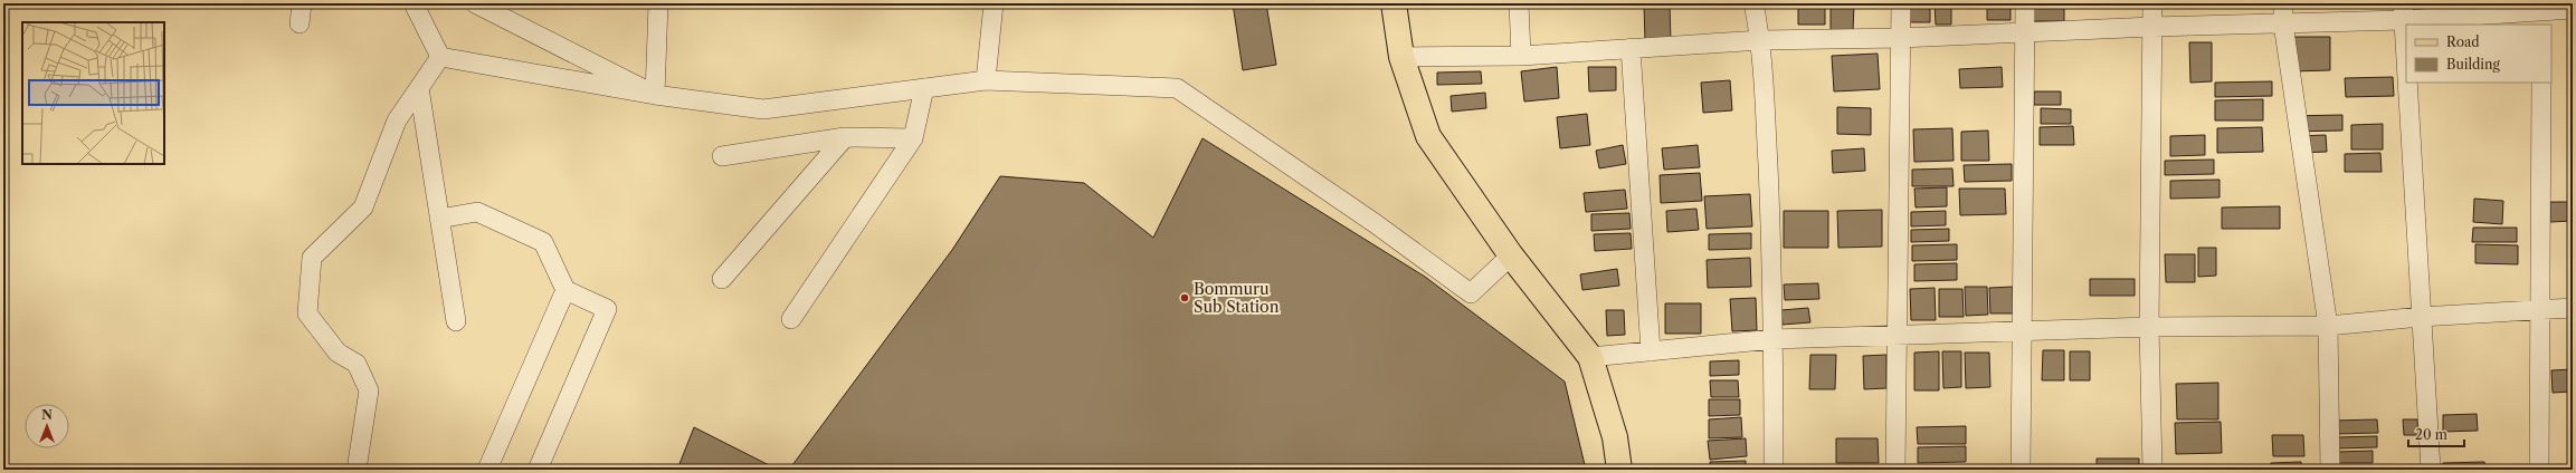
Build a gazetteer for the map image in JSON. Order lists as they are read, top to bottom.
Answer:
{
  "places": ["Bommuru Sub Station"],
  "legend": ["Road", "Building"],
  "scale_bar": "20 m",
  "north": "top"
}
